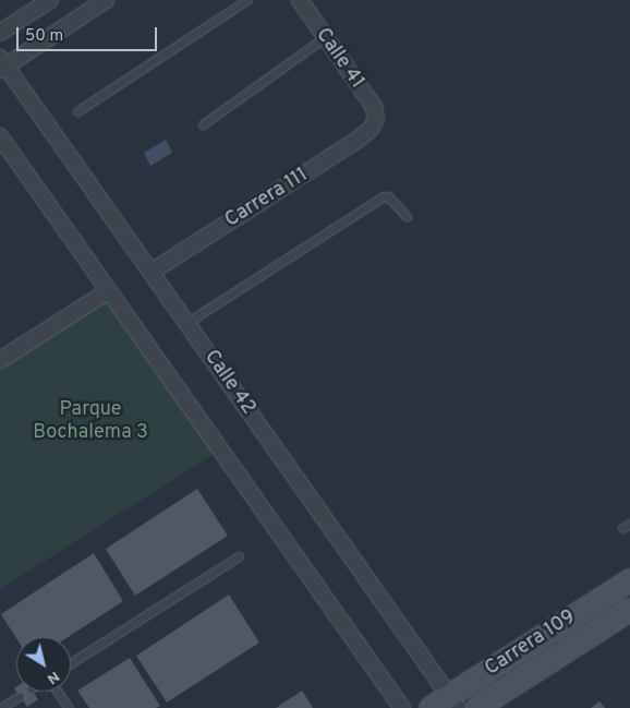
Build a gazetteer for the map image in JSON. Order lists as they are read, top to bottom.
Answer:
{
  "streets": {
    "main road": ["Carrera 109"],
    "street": ["Calle 41", "Carrera 111", "Calle 42"]
  },
  "crossings": [
    ["Calle 41", "Carrera 111"],
    ["Carrera 111", "Calle 42"],
    ["Calle 42", "Carrera 109"]
  ],
  "parks": ["Parque Bochalema 3"],
  "scale_bar": "50 m",
  "north": "bottom right"
}
